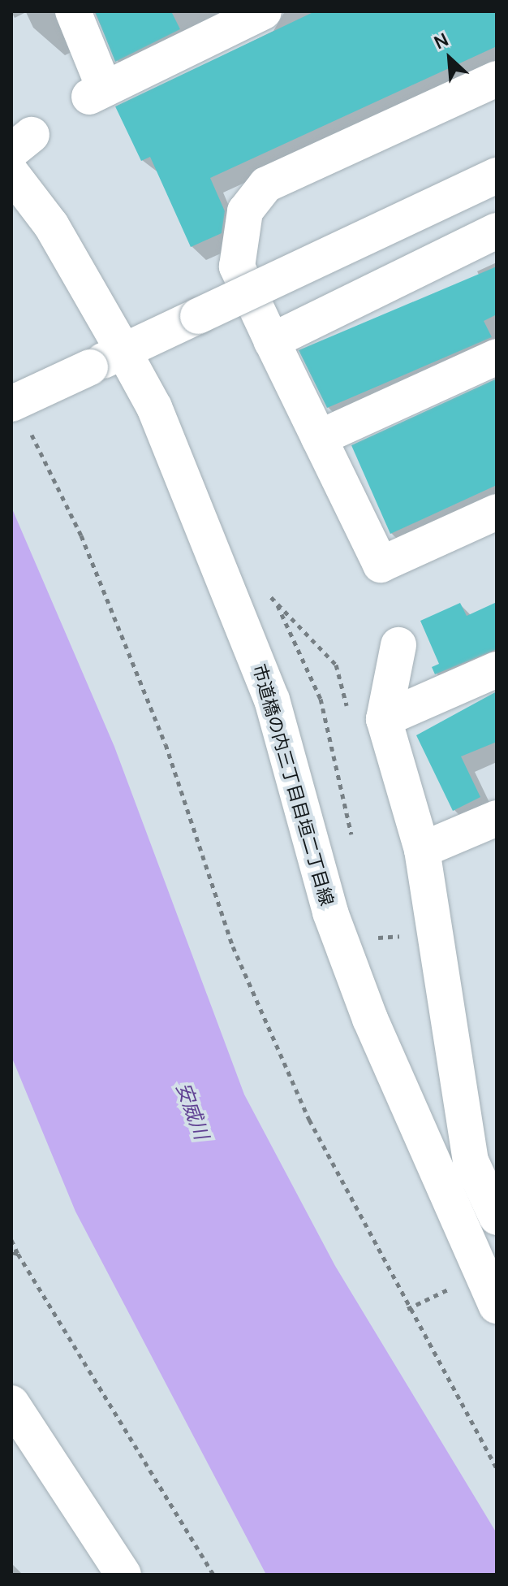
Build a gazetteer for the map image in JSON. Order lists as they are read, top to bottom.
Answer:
{
  "streets": {
    "street": ["市道橋の内三丁目目垣二丁目線"]
  },
  "water": ["安威川"],
  "north": "top left"
}
